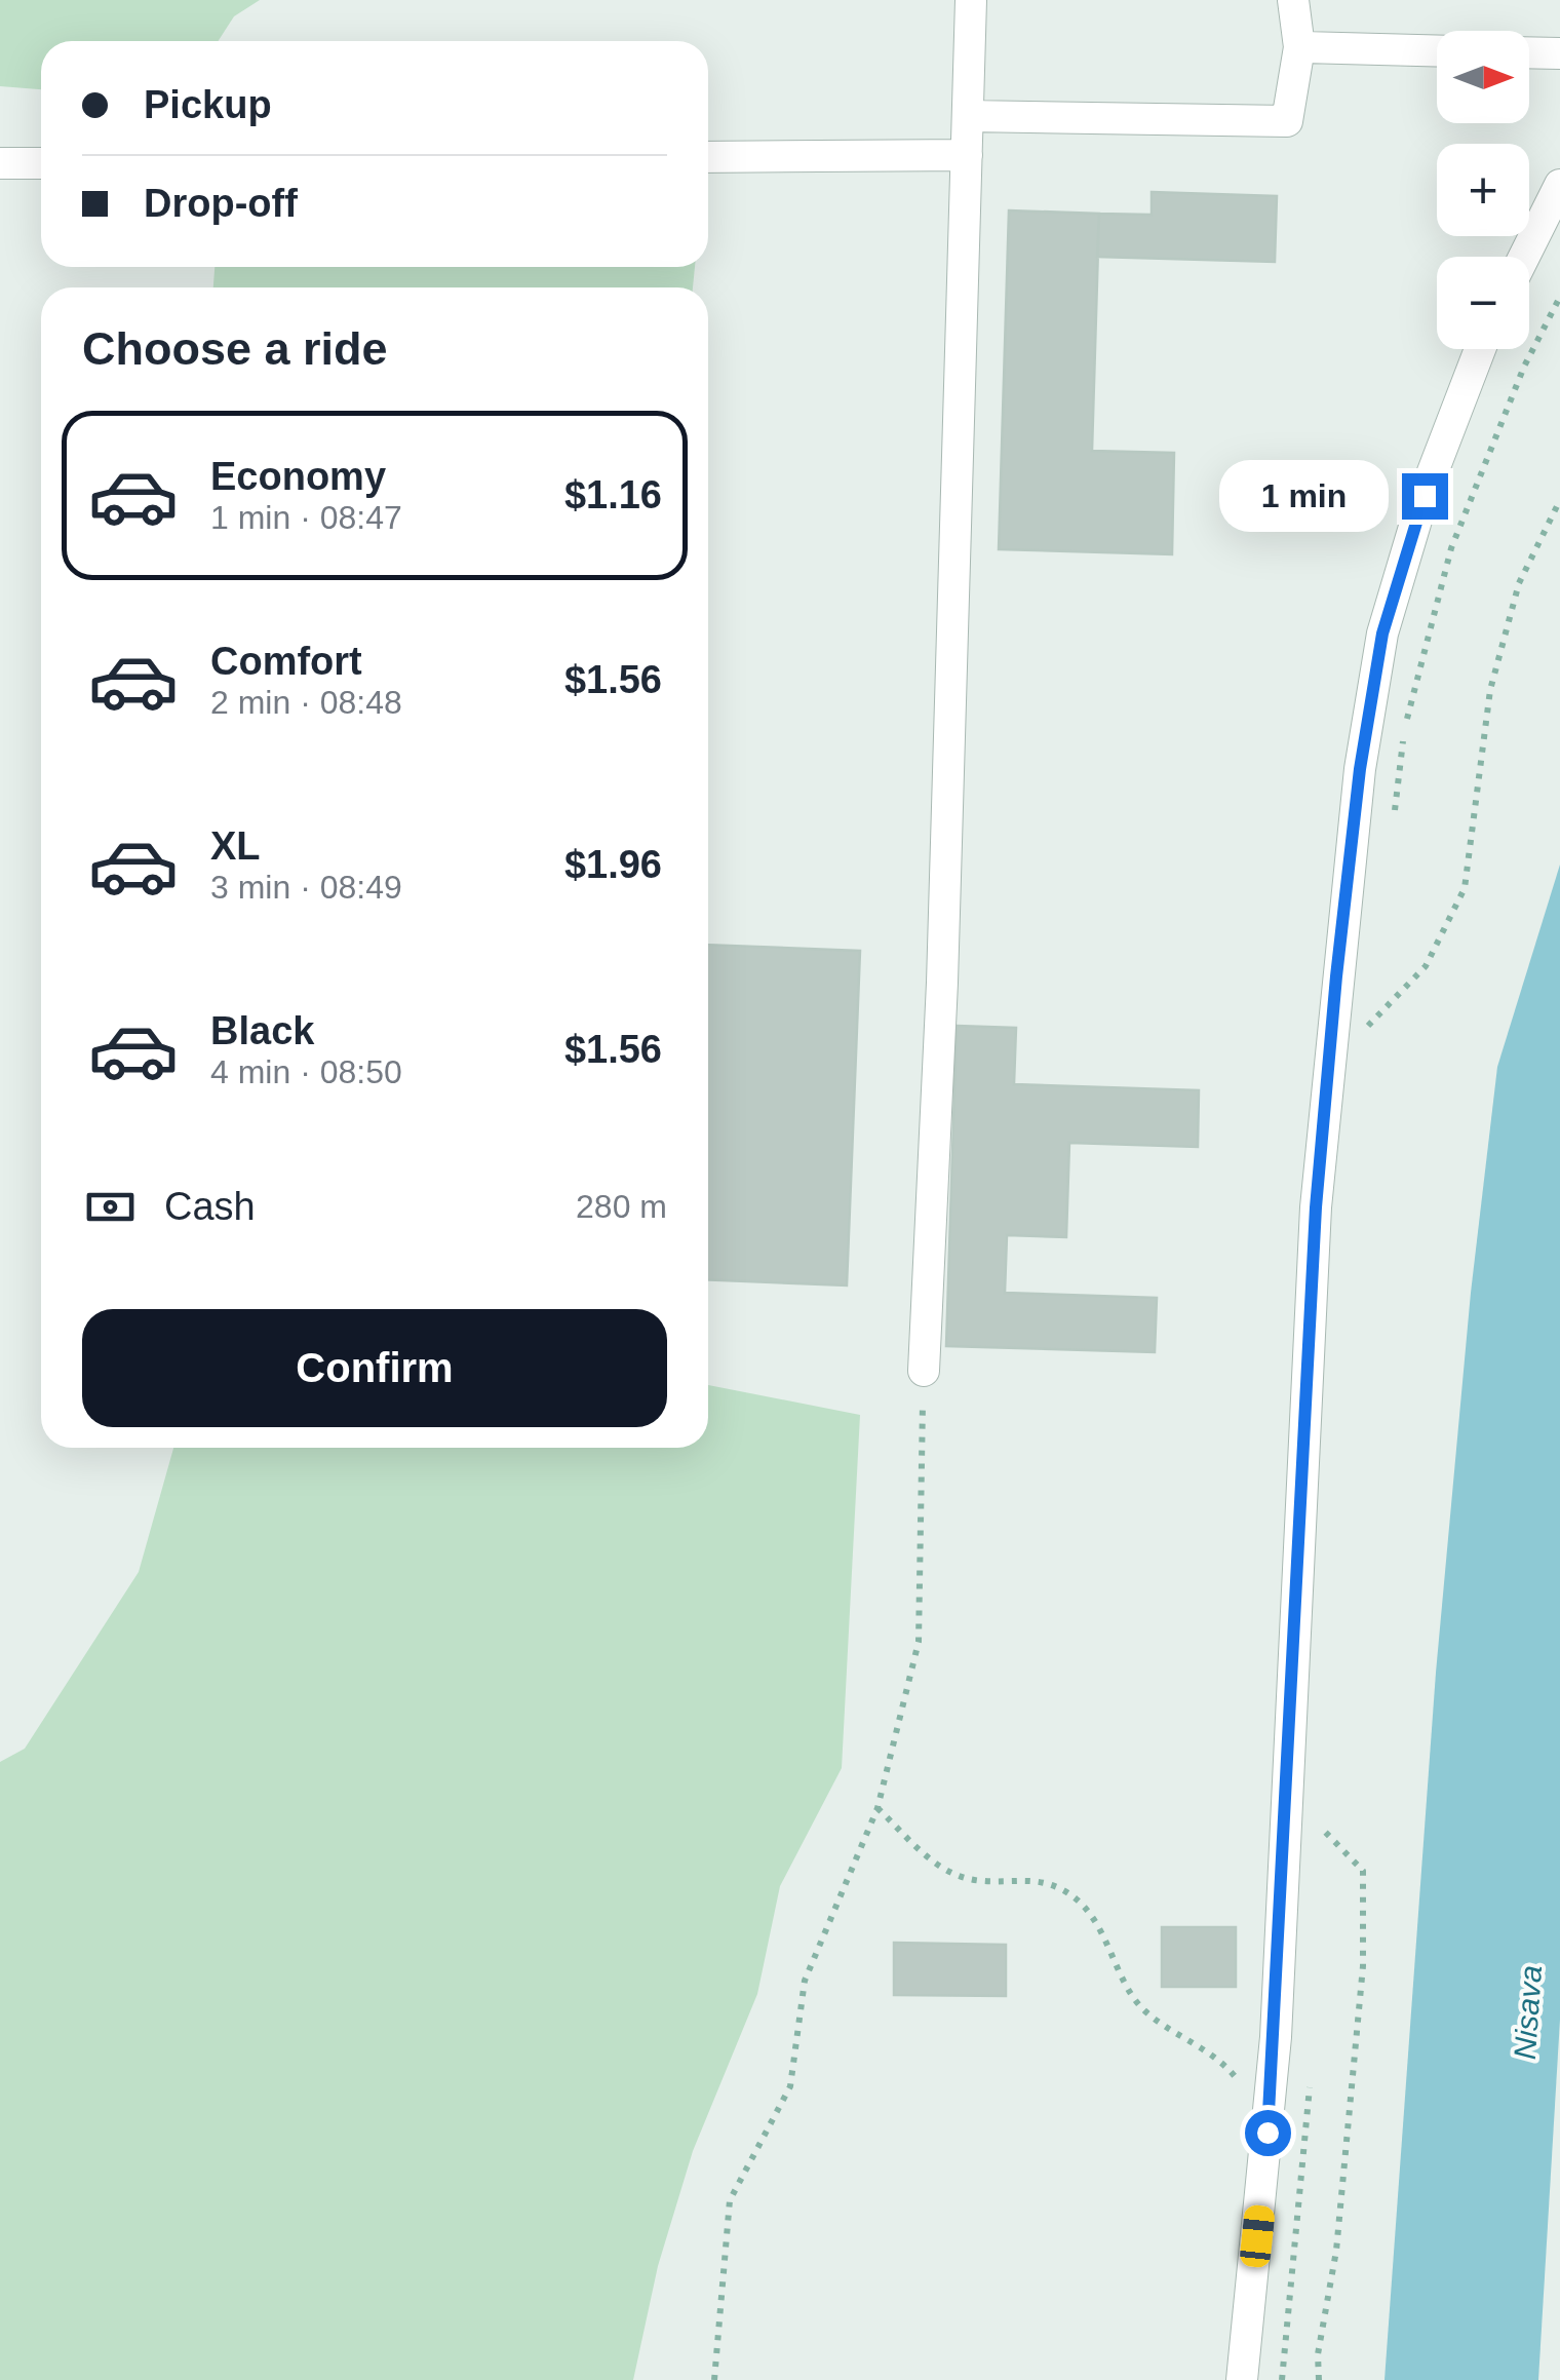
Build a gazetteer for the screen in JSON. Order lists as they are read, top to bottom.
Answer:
{
  "water": ["Nisava"],
  "north": "right",
  "page": {
    "map_buttons": ["+", "−"],
    "banner": ["Pickup", "Drop-off"],
    "heading": "Choose a ride",
    "list": [
      {
        "name": "Economy",
        "note": "1 min · 08:47",
        "value": "$1.16"
      },
      {
        "name": "Comfort",
        "note": "2 min · 08:48",
        "value": "$1.56"
      },
      {
        "name": "XL",
        "note": "3 min · 08:49",
        "value": "$1.96"
      },
      {
        "name": "Black",
        "note": "4 min · 08:50",
        "value": "$1.56"
      }
    ],
    "bubble": "1 min",
    "pay": ["Cash", "280 m"],
    "buttons": "Confirm"
  }
}
